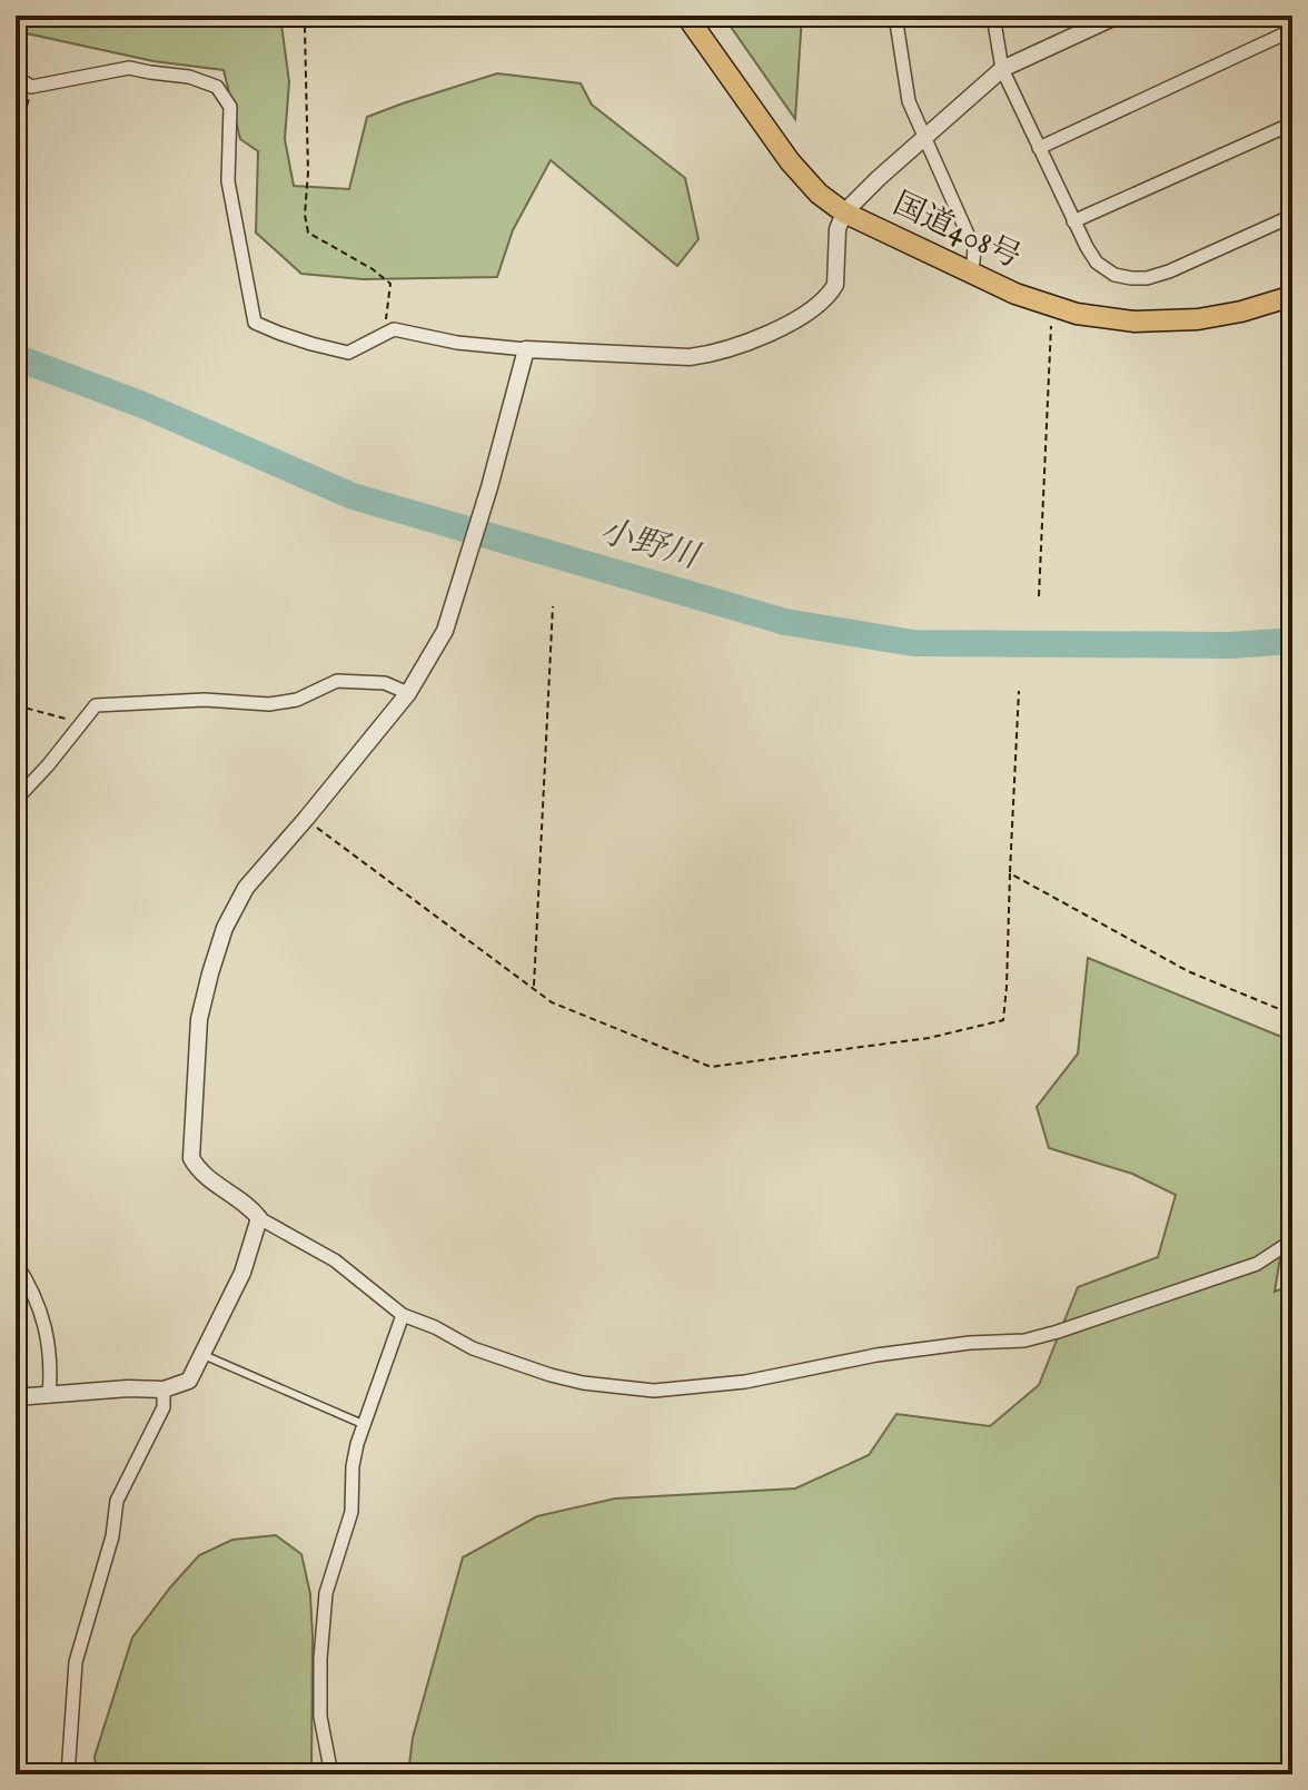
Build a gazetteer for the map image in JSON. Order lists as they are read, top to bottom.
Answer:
{
  "streets": {
    "highway": ["国道408号"]
  },
  "water": ["小野川"]
}
